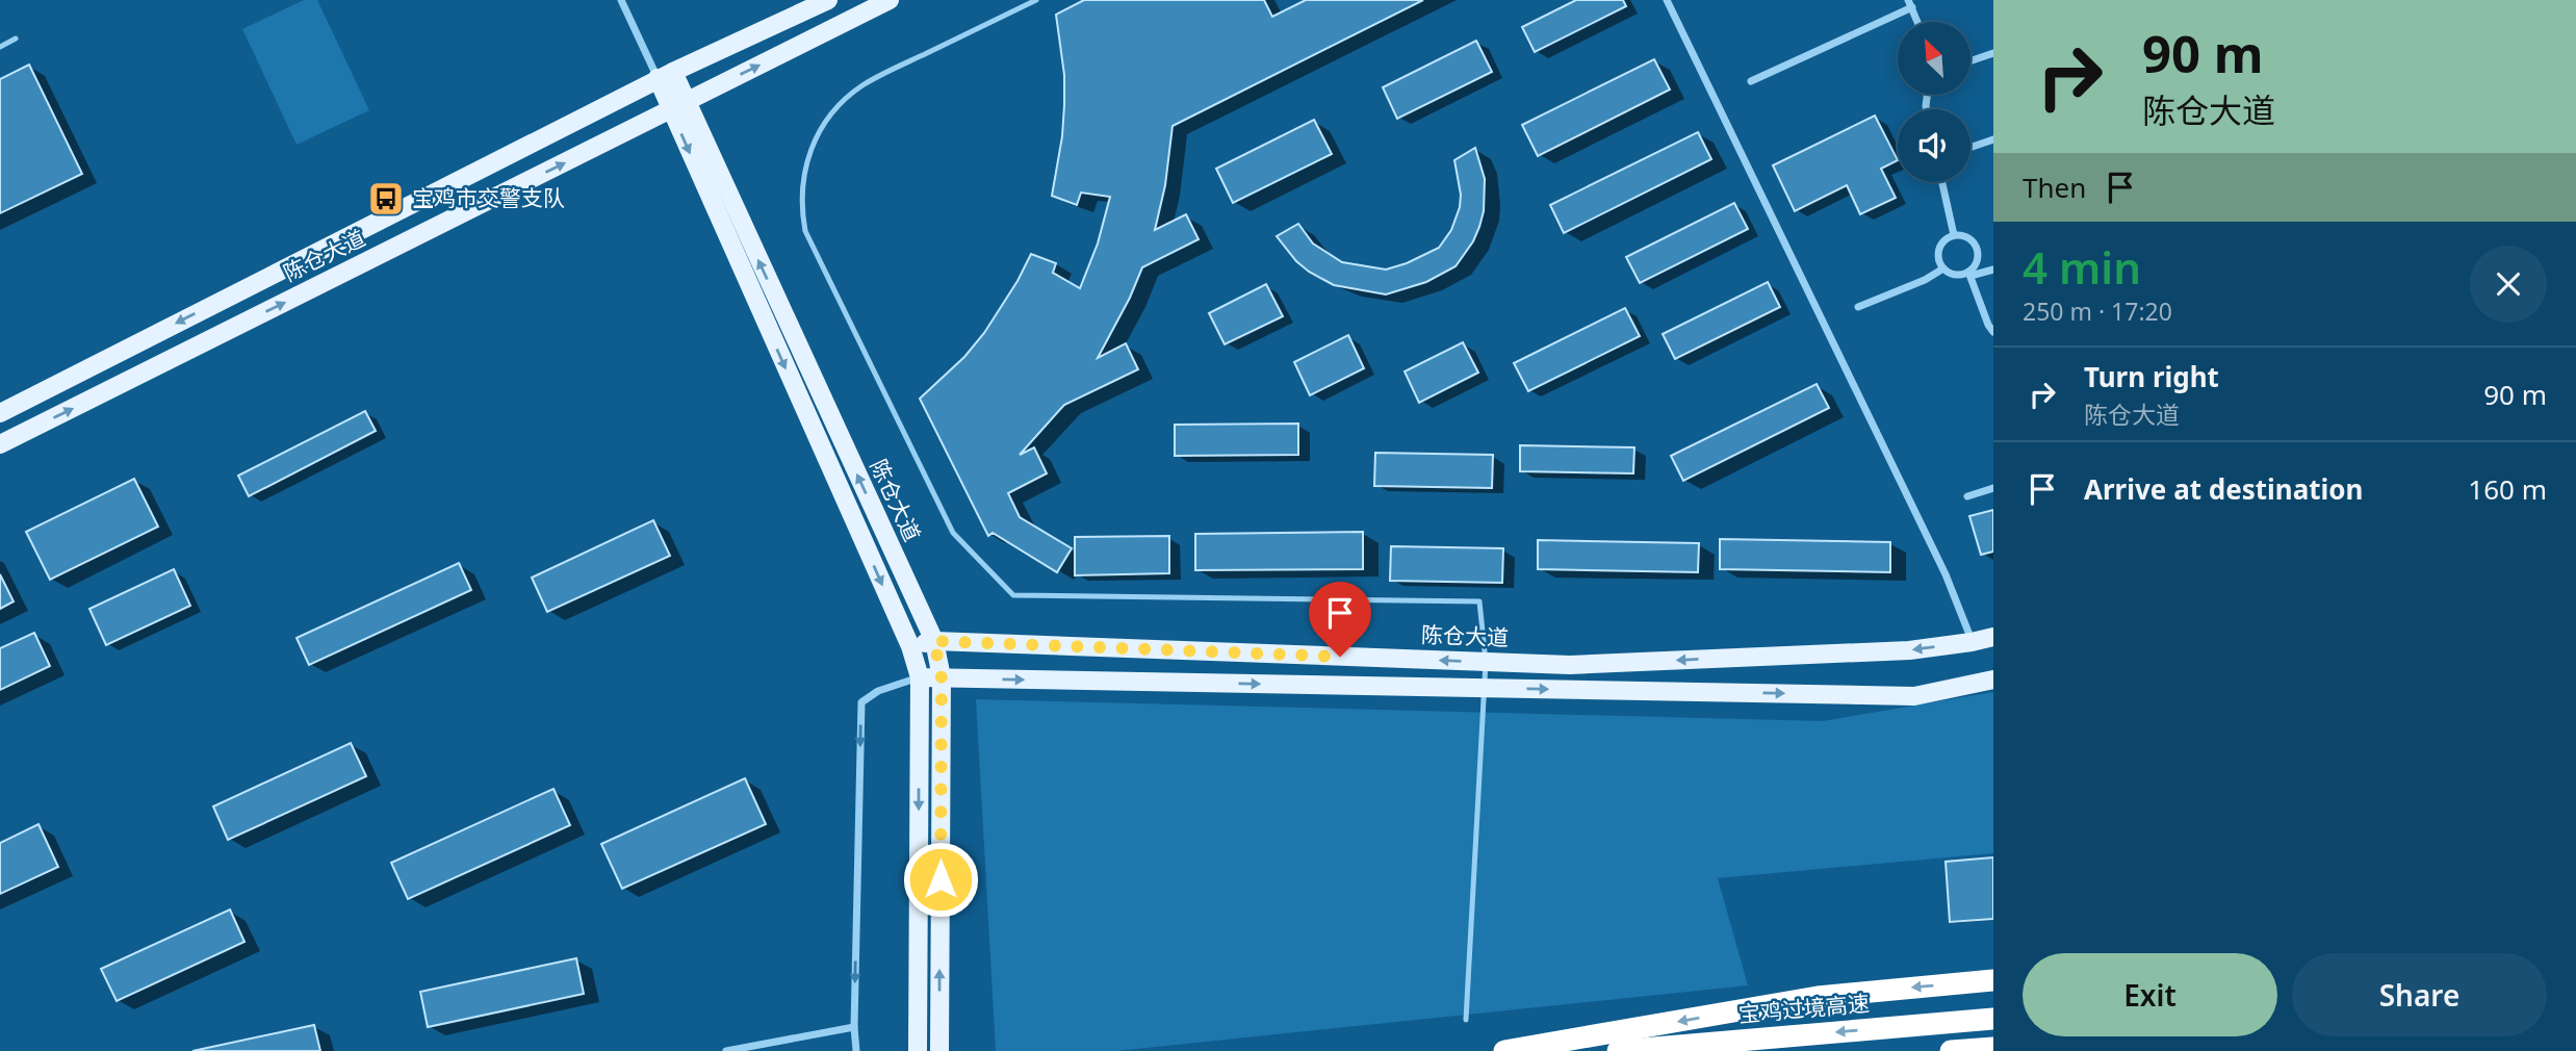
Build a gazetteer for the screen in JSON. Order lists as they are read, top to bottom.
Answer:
{
  "streets": {
    "highway": ["宝鸡过境高速"],
    "main road": ["陈仓大道"]
  },
  "places": {
    "bus stop": ["宝鸡市交警支队"]
  },
  "north": "top left",
  "page": {
    "turn": ["90 m", "陈仓大道"],
    "then": "Then",
    "heading": ["4 min", "250 m · 17:20"],
    "list": [
      {
        "name": "Turn right",
        "note": "陈仓大道",
        "value": "90 m"
      },
      {
        "name": "Arrive at destination",
        "value": "160 m"
      }
    ],
    "buttons": ["Exit", "Share"]
  }
}
